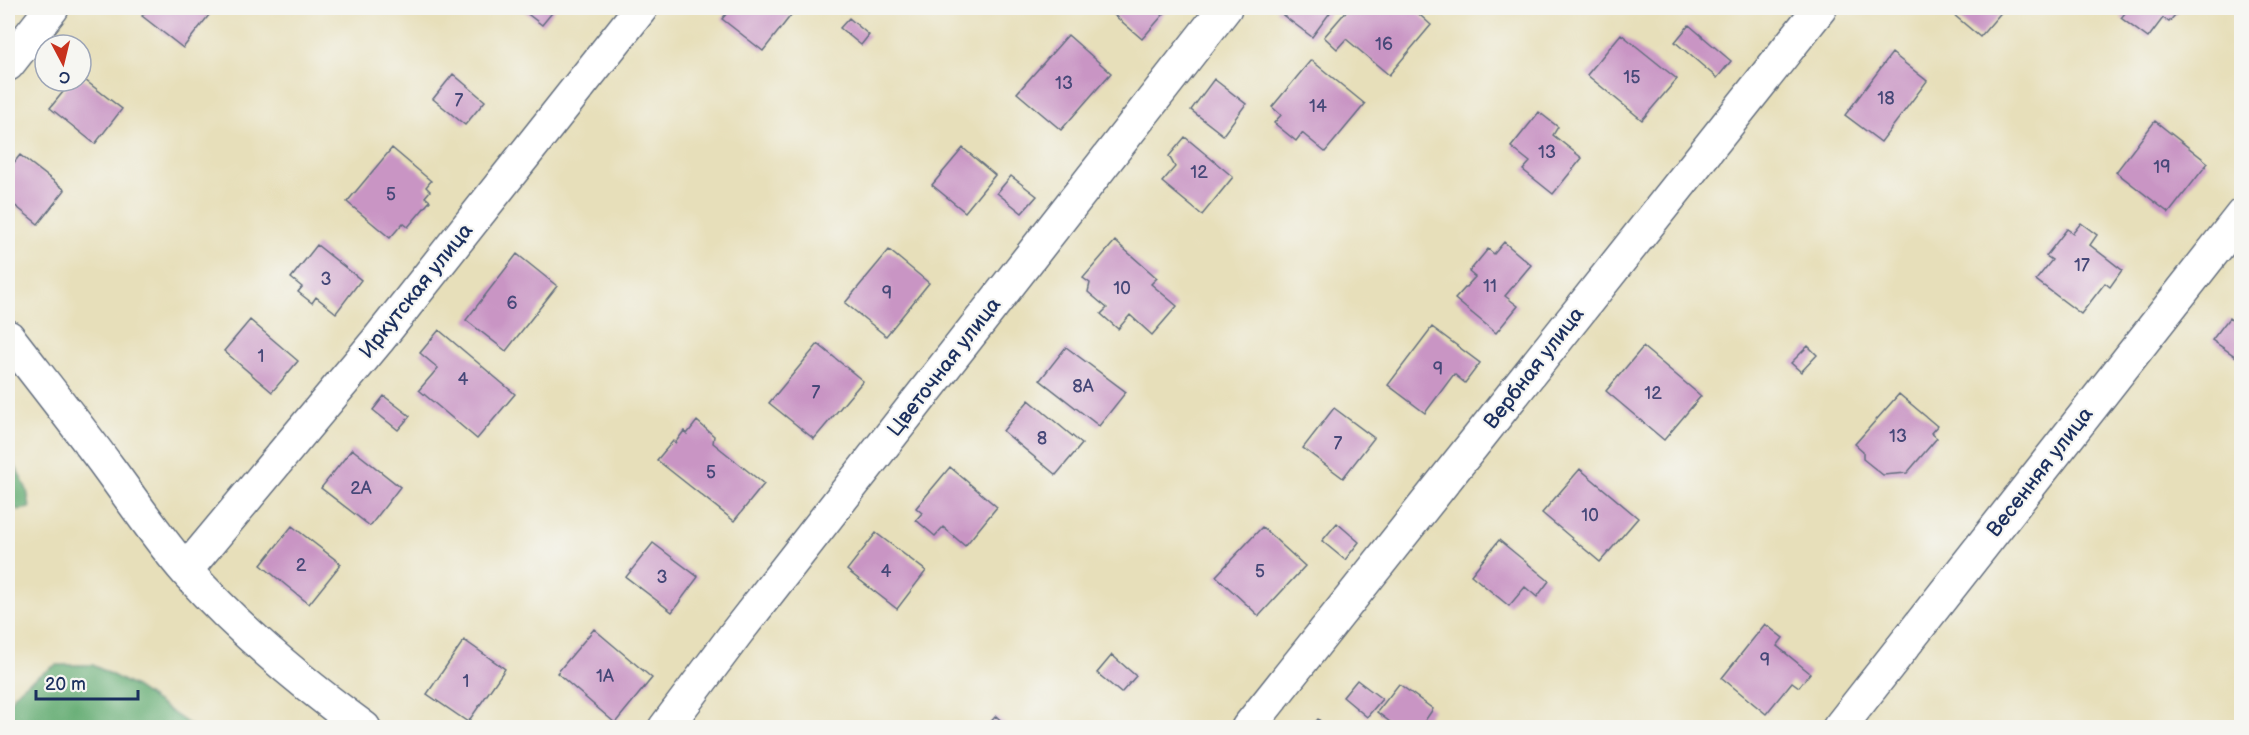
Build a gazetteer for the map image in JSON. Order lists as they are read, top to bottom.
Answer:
{
  "streets": {
    "street": [
      "Иркутская улица",
      "Цветочная улица",
      "Вербная улица",
      "Весенняя улица"
    ]
  },
  "house_numbers": [
    "16",
    "15",
    "13",
    "18",
    "7",
    "14",
    "13",
    "19",
    "12",
    "5",
    "17",
    "3",
    "11",
    "10",
    "9",
    "6",
    "1",
    "9",
    "4",
    "8А",
    "7",
    "12",
    "13",
    "8",
    "7",
    "5",
    "2А",
    "10",
    "2",
    "4",
    "5",
    "3",
    "9",
    "1А",
    "1"
  ],
  "scale_bar": "20 m",
  "north": "bottom"
}
